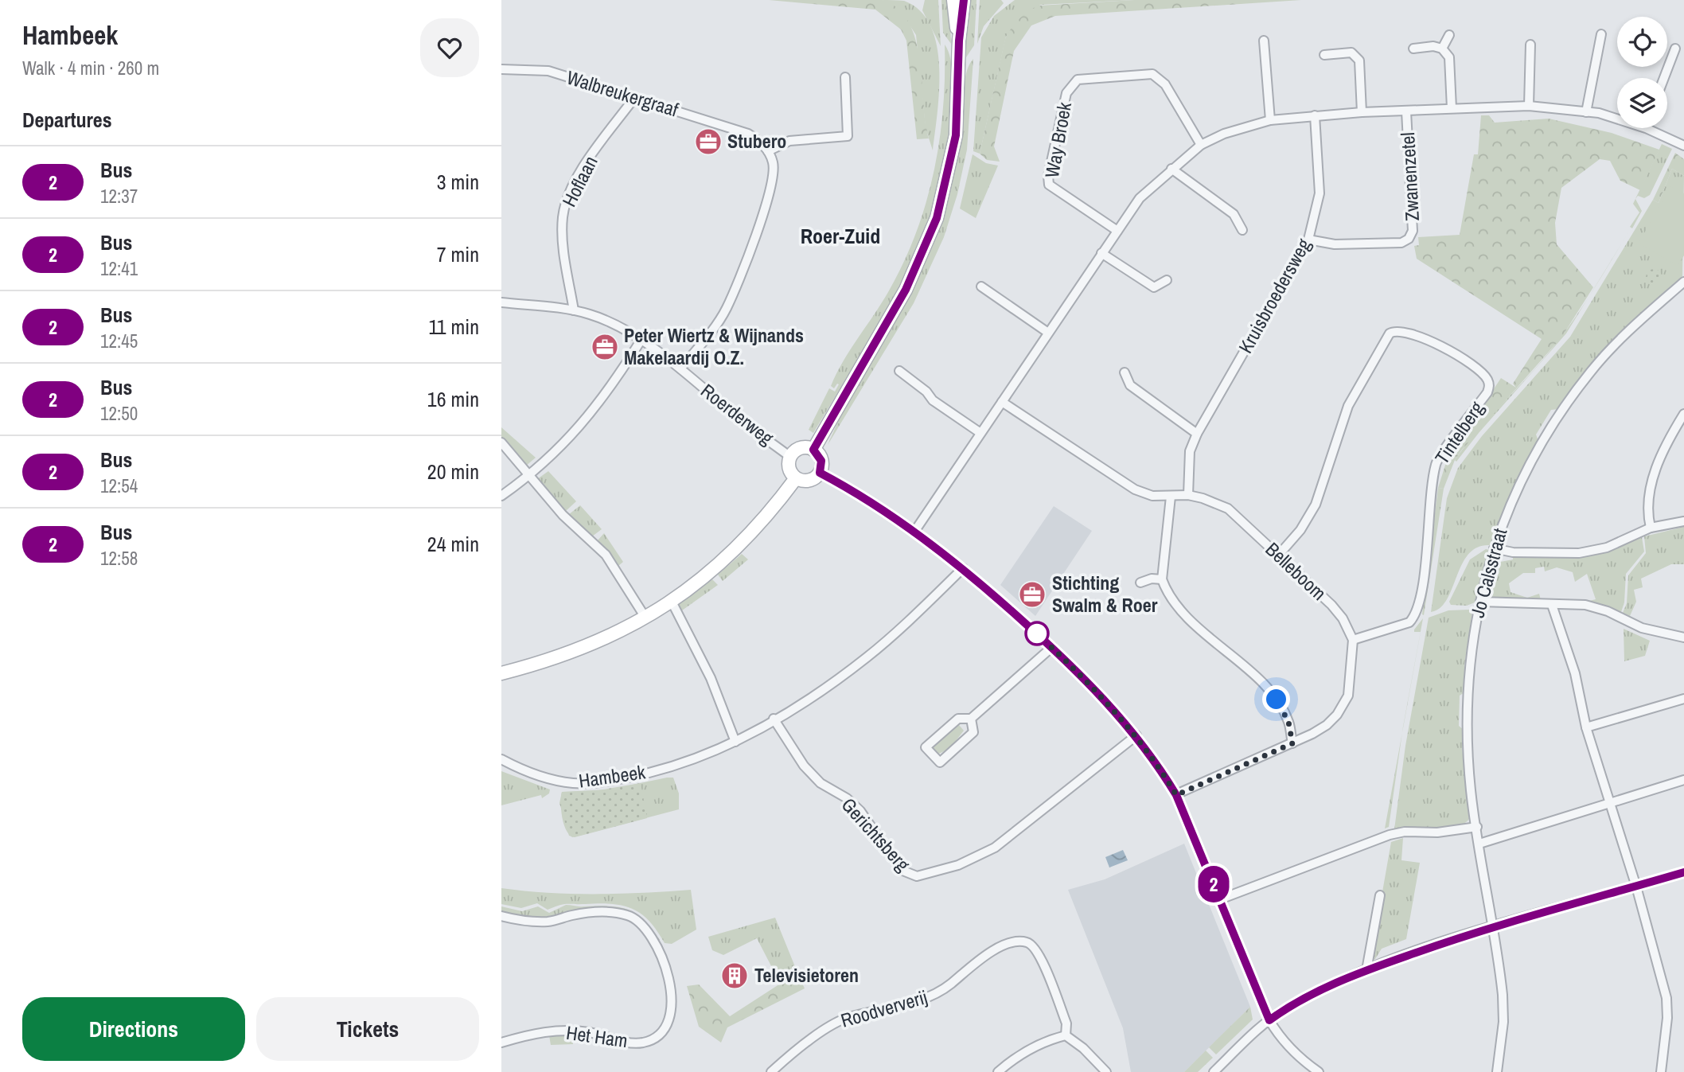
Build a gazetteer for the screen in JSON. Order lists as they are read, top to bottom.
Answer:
{
  "streets": {
    "street": [
      "Walbreukergraaf",
      "Way Broek",
      "Zwanenzetel",
      "Hoflaan",
      "Kruisbroedersweg",
      "Roerderweg",
      "Tintelberg",
      "Belleboom",
      "Jo Calsstraat",
      "Hambeek",
      "Gerichtsberg",
      "Roodververij",
      "Het Ham"
    ]
  },
  "crossings": [
    ["Walbreukergraaf", "Hoflaan"],
    ["Zwanenzetel", "Kruisbroedersweg"],
    ["Hoflaan", "Roerderweg"],
    ["Kruisbroedersweg", "Belleboom"],
    ["Tintelberg", "Belleboom"],
    ["Hambeek", "Gerichtsberg"]
  ],
  "districts": ["Roer-Zuid"],
  "places": {
    "office": ["Stubero", "Peter Wiertz & Wijnands Makelaardij O.Z.", "Stichting Swalm & Roer"],
    "building": ["Televisietoren"]
  },
  "lines": ["bus line 2"],
  "page": {
    "heading": [
      ["Hambeek", "Walk · 4 min · 260 m"],
      "Departures"
    ],
    "on_map": "2",
    "list": [
      {
        "mark": "2",
        "name": "Bus",
        "note": "12:37",
        "value": "3 min"
      },
      {
        "mark": "2",
        "name": "Bus",
        "note": "12:41",
        "value": "7 min"
      },
      {
        "mark": "2",
        "name": "Bus",
        "note": "12:45",
        "value": "11 min"
      },
      {
        "mark": "2",
        "name": "Bus",
        "note": "12:50",
        "value": "16 min"
      },
      {
        "mark": "2",
        "name": "Bus",
        "note": "12:54",
        "value": "20 min"
      },
      {
        "mark": "2",
        "name": "Bus",
        "note": "12:58",
        "value": "24 min"
      }
    ],
    "buttons": ["Directions", "Tickets"]
  }
}
